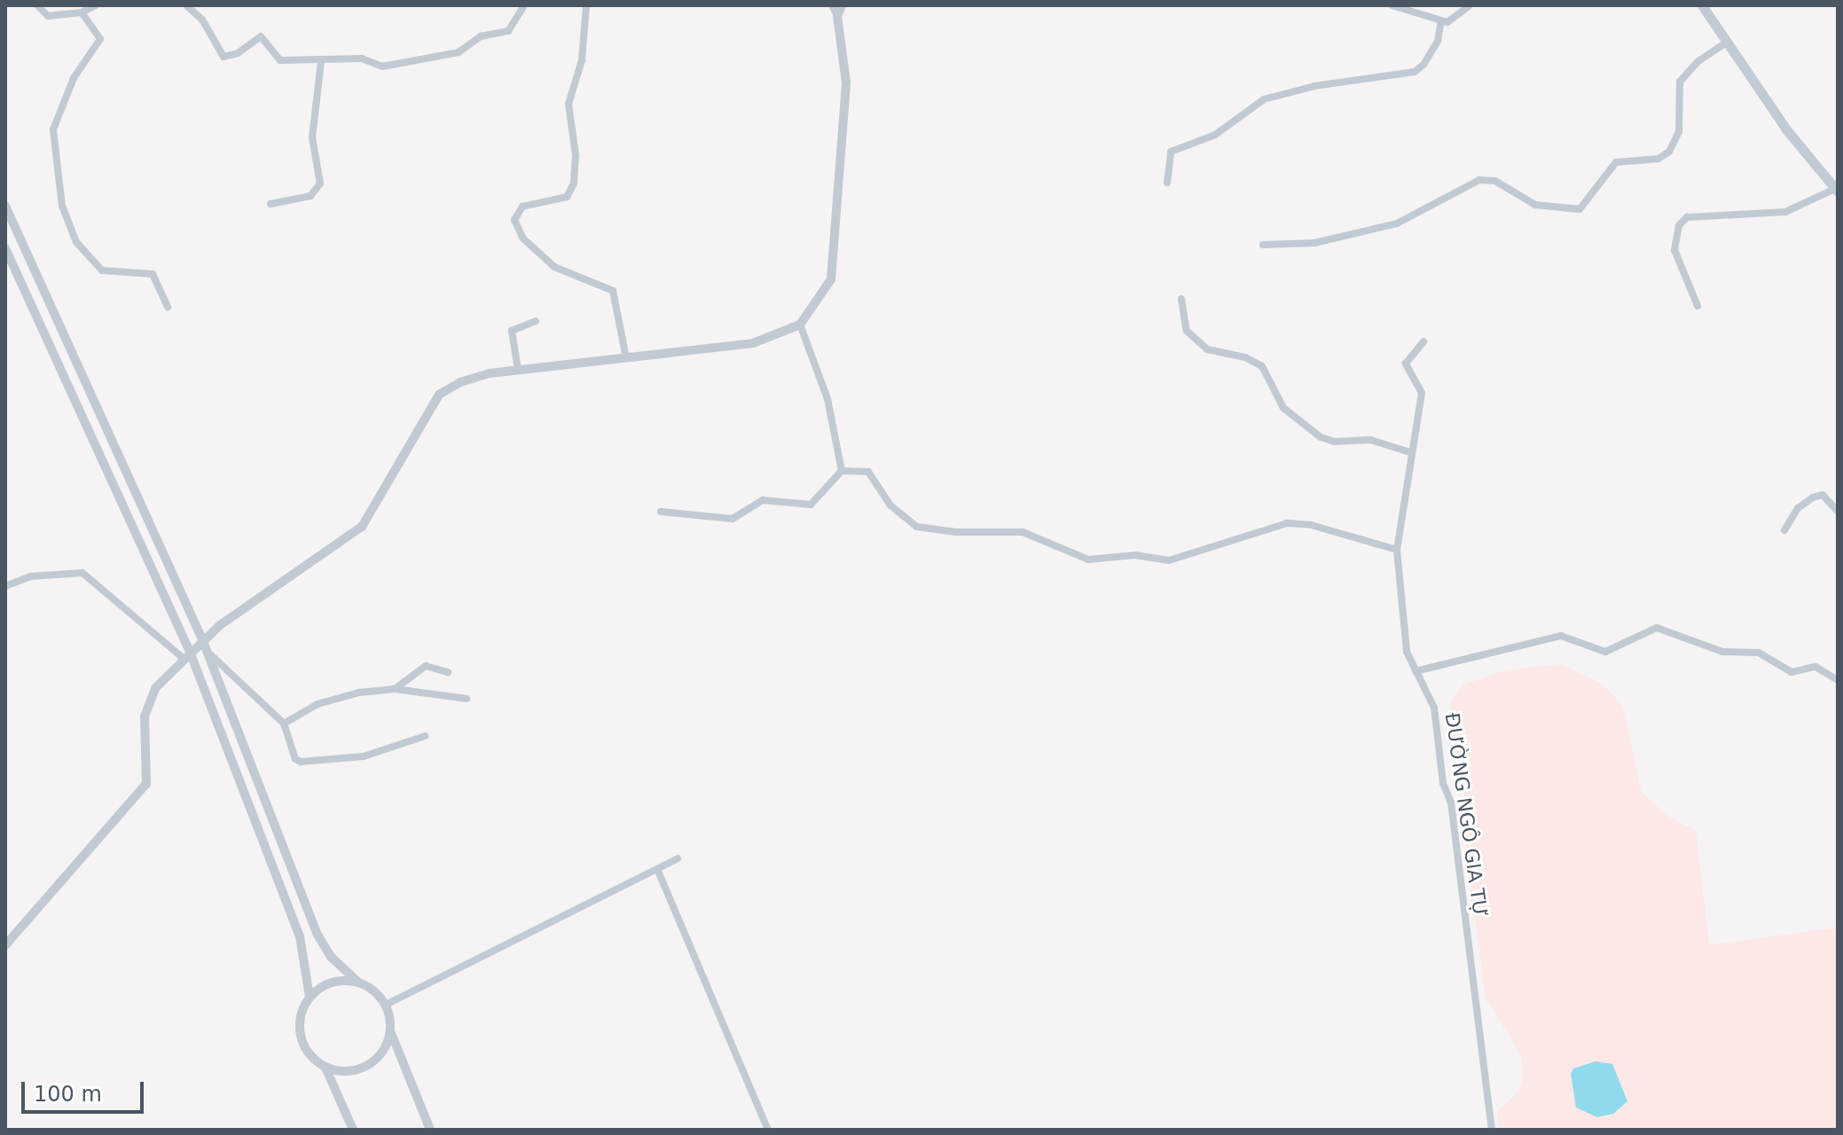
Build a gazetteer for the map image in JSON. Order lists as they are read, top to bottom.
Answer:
{
  "streets": {
    "street": ["ĐƯỜNG NGÔ GIA TỰ"]
  },
  "scale_bar": "100 m"
}
